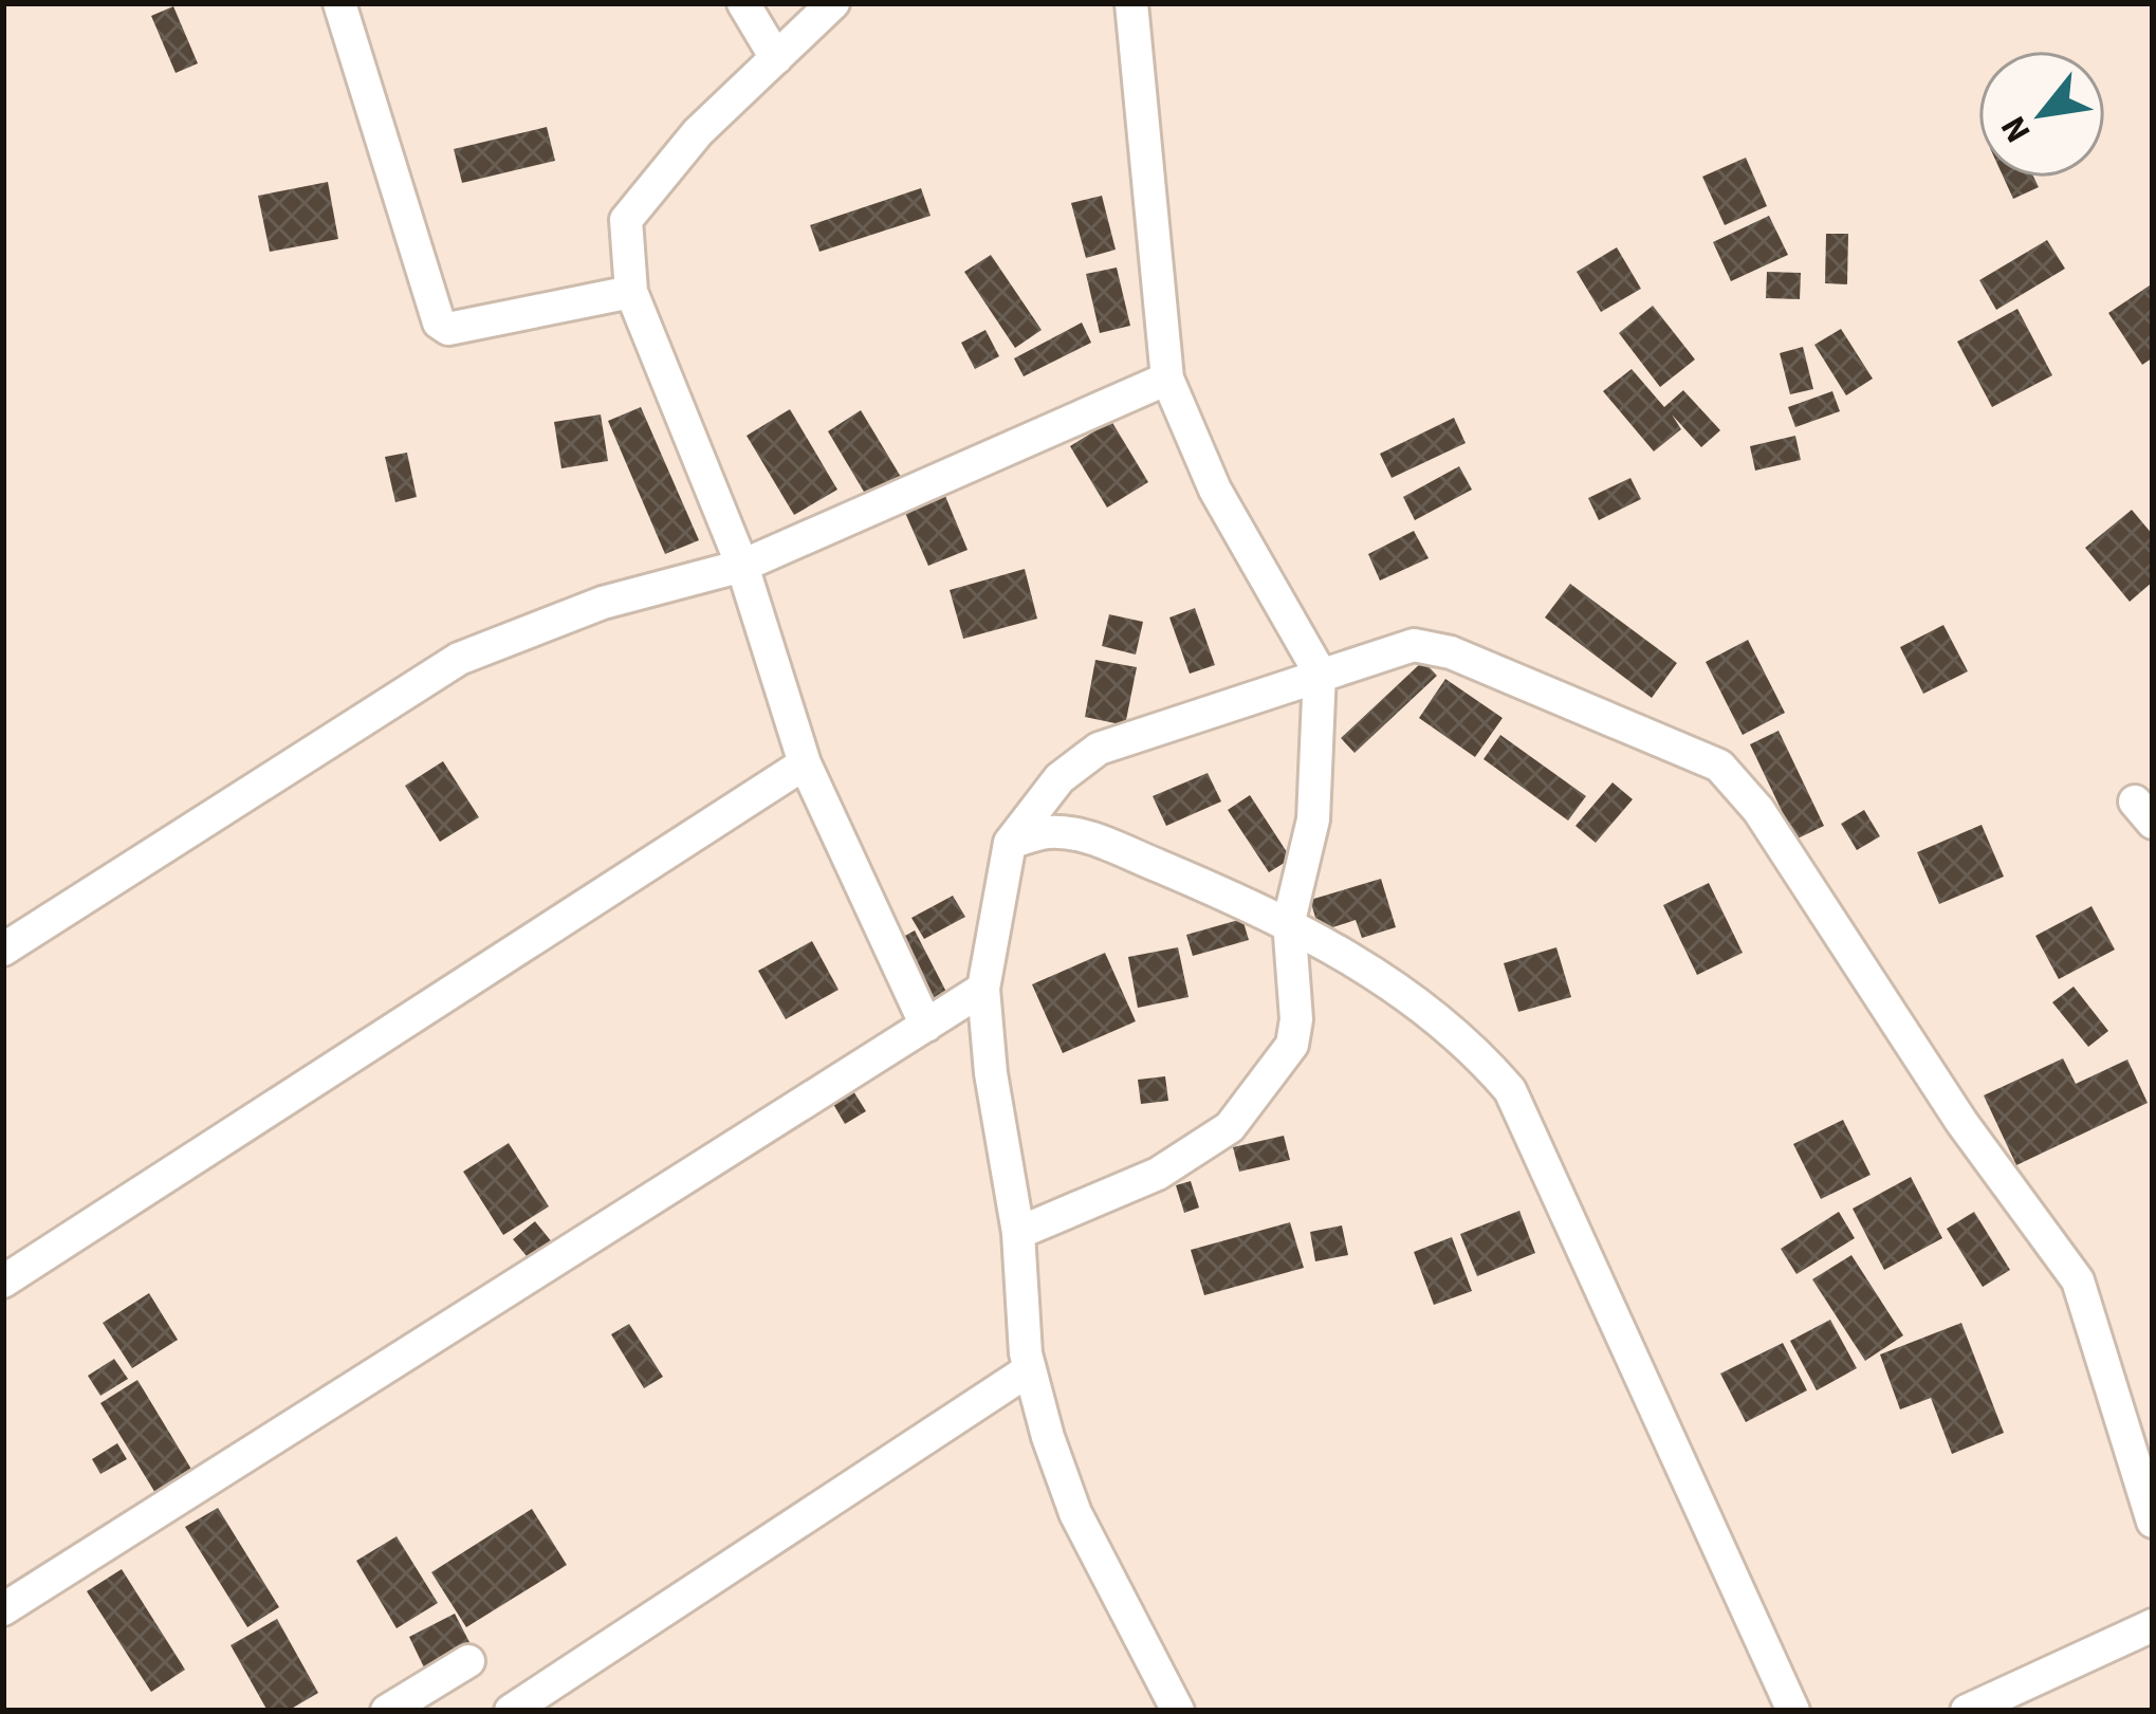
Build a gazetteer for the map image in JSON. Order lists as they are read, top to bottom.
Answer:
{
  "north": "bottom left"
}
